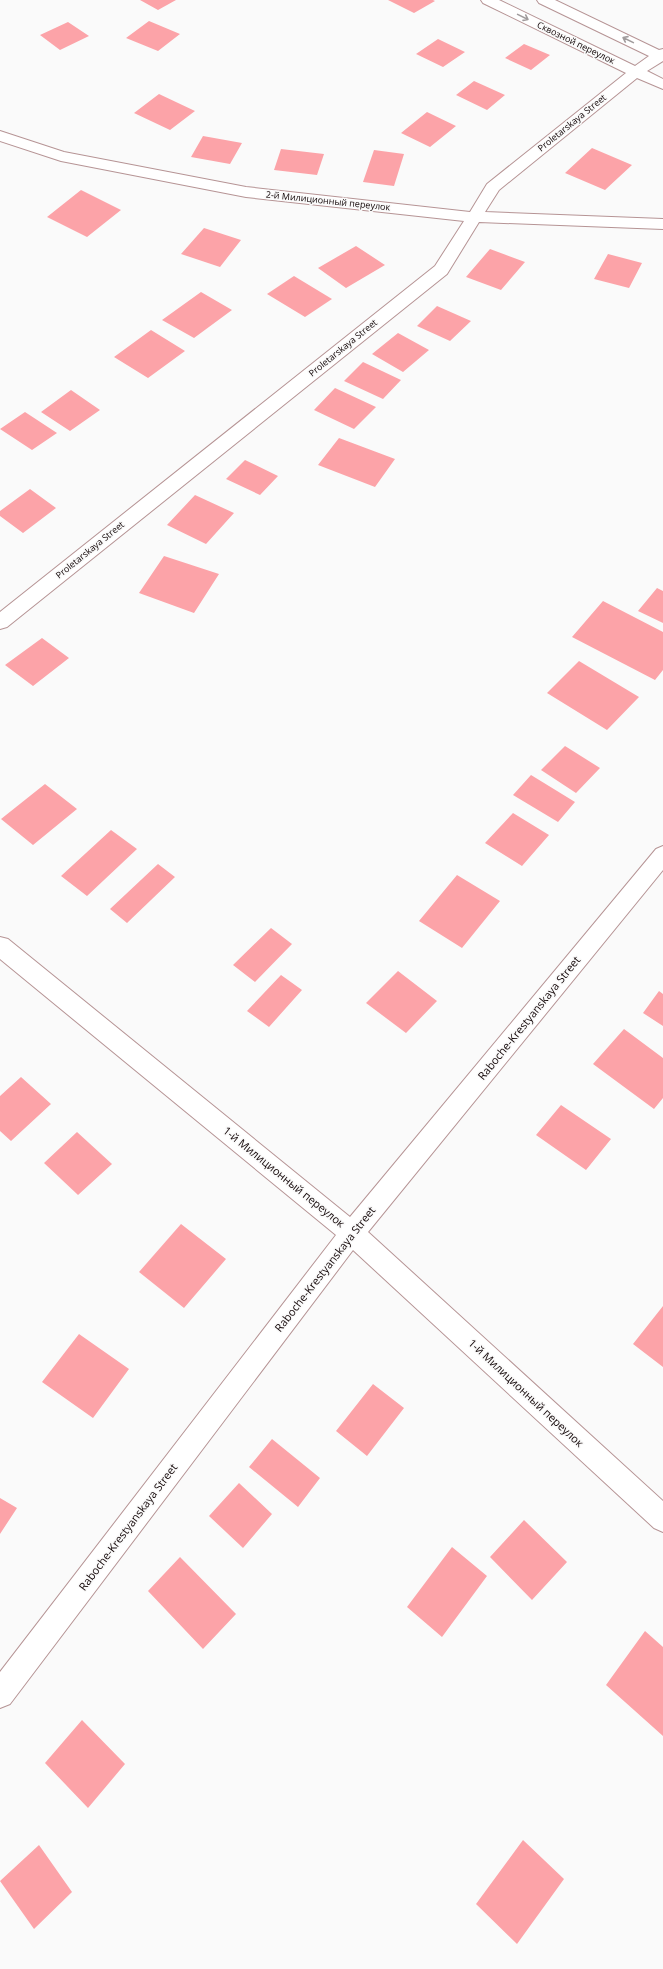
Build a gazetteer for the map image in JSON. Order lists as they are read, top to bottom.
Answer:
{
  "streets": {
    "street": [
      "Сквозной переулок",
      "Proletarskaya Street",
      "2-й Милиционный переулок",
      "Raboche-Krestyanskaya Street",
      "1-й Милиционный переулок"
    ]
  },
  "crossings": [
    ["Сквозной переулок", "Proletarskaya Street"],
    ["Proletarskaya Street", "2-й Милиционный переулок"],
    ["Raboche-Krestyanskaya Street", "1-й Милиционный переулок"]
  ]
}
